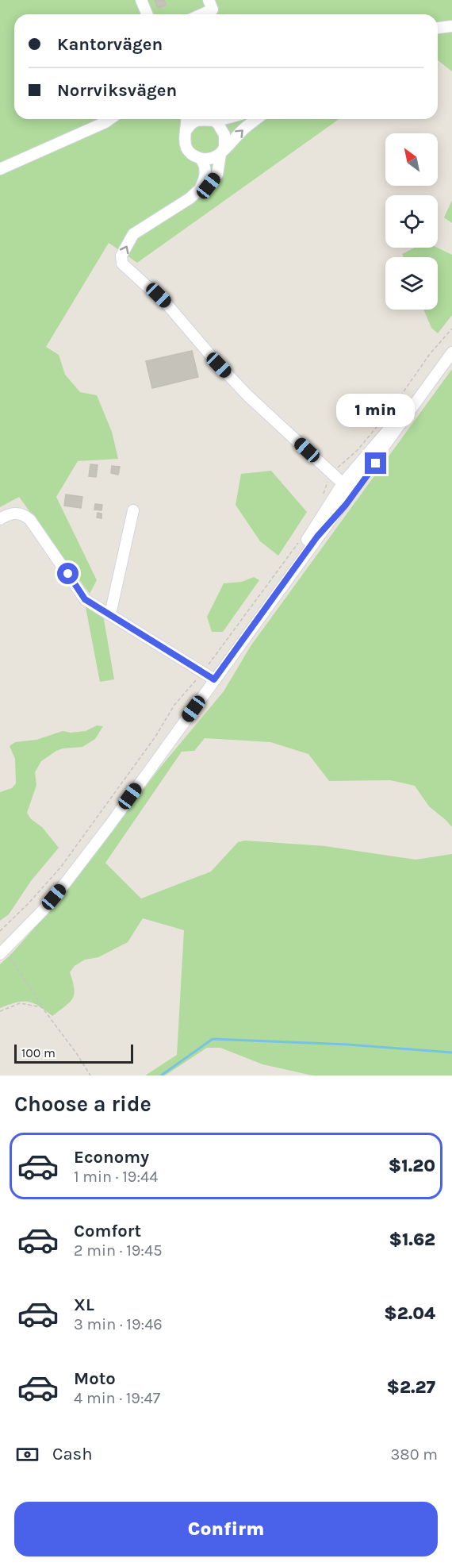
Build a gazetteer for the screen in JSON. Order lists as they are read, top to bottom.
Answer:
{
  "scale_bar": "100 m",
  "north": "top left",
  "page": {
    "banner": ["Kantorvägen", "Norrviksvägen"],
    "bubble": "1 min",
    "scale": "100 m",
    "heading": "Choose a ride",
    "list": [
      {
        "name": "Economy",
        "note": "1 min · 19:44",
        "value": "$1.20"
      },
      {
        "name": "Comfort",
        "note": "2 min · 19:45",
        "value": "$1.62"
      },
      {
        "name": "XL",
        "note": "3 min · 19:46",
        "value": "$2.04"
      },
      {
        "name": "Moto",
        "note": "4 min · 19:47",
        "value": "$2.27"
      }
    ],
    "pay": ["Cash", "380 m"],
    "buttons": "Confirm"
  }
}
